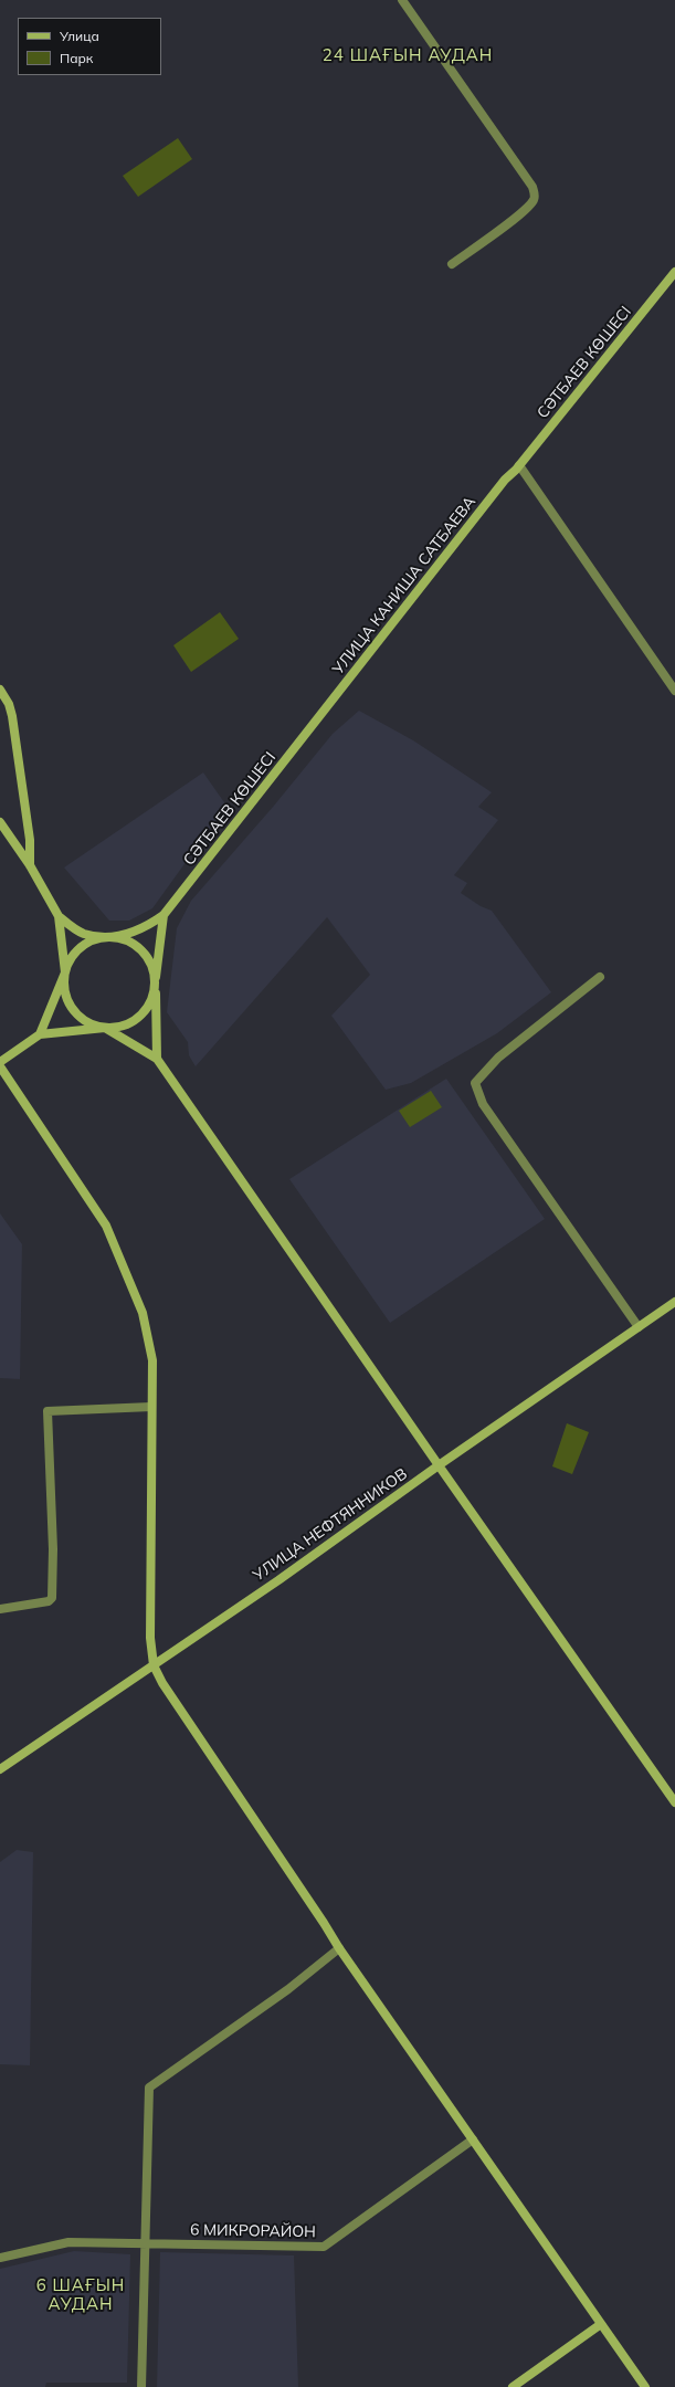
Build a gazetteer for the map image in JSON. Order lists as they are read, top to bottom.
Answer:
{
  "streets": {
    "main road": ["СӘТБАЕВ КӨШЕСІ", "УЛИЦА КАНИША САТБАЕВА", "УЛИЦА НЕФТЯННИКОВ"],
    "street": ["6 МИКРОРАЙОН"]
  },
  "crossings": [
    ["СӘТБАЕВ КӨШЕСІ", "УЛИЦА КАНИША САТБАЕВА"]
  ],
  "districts": ["24 ШАҒЫН АУДАН", "6 ШАҒЫН АУДАН"],
  "legend": ["Улица", "Парк"]
}
